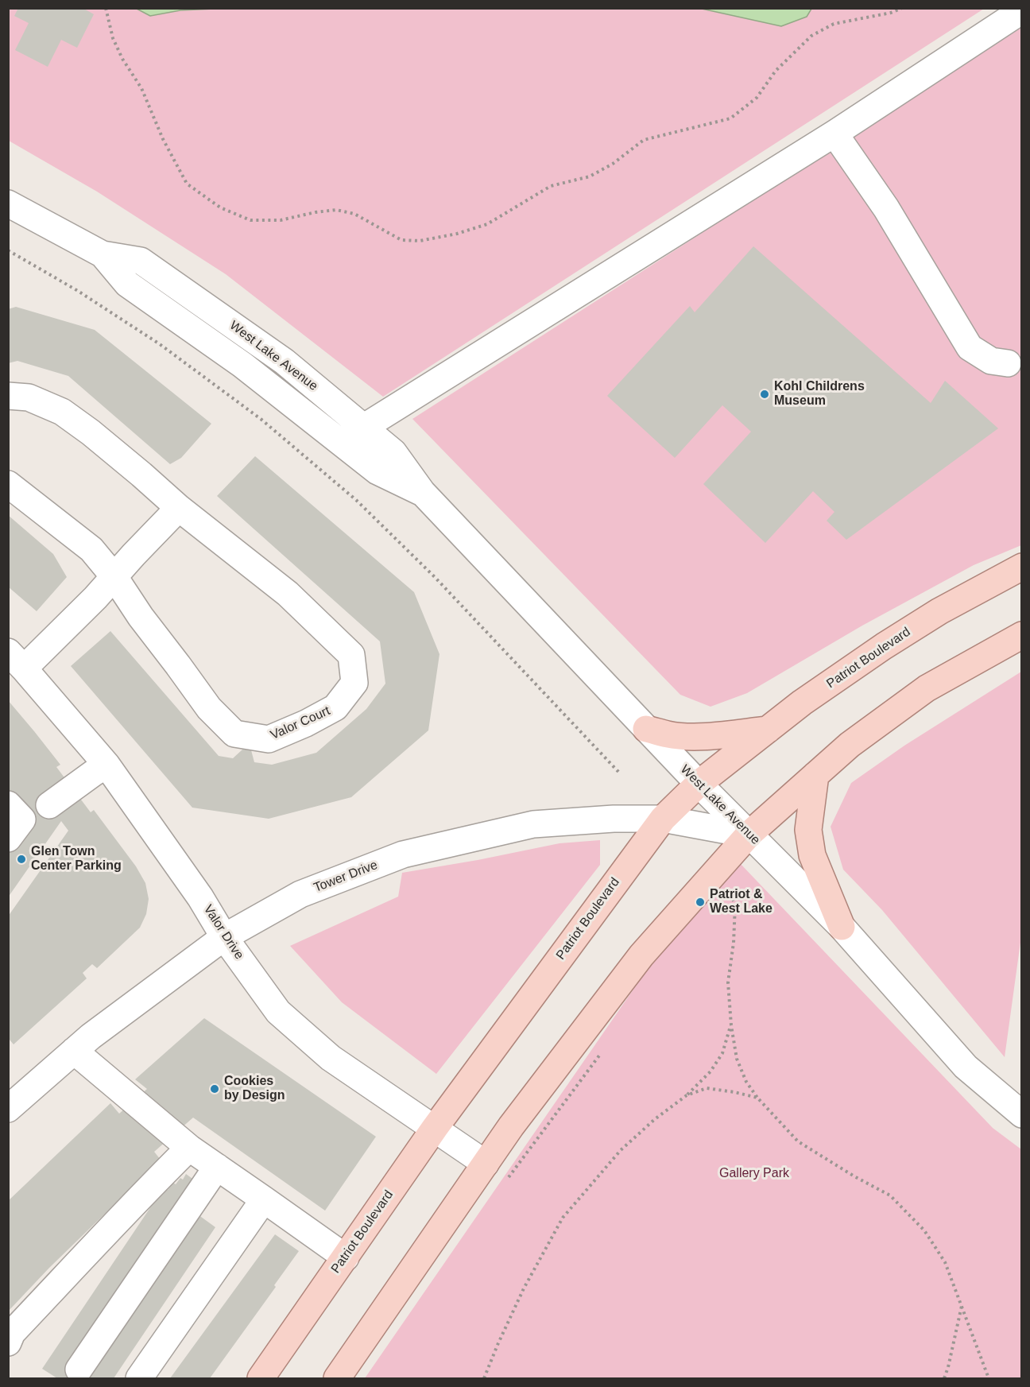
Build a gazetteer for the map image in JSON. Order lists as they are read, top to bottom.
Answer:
{
  "streets": {
    "main road": ["Patriot Boulevard"],
    "street": [
      "West Lake Avenue",
      "Valor Court",
      "Tower Drive",
      "Valor Drive"
    ]
  },
  "crossings": [
    ["West Lake Avenue", "Patriot Boulevard"],
    ["West Lake Avenue", "Tower Drive"],
    ["Patriot Boulevard", "Tower Drive"],
    ["Patriot Boulevard", "Valor Drive"],
    ["Tower Drive", "Valor Drive"]
  ],
  "parks": ["Gallery Park"],
  "places": [
    "Kohl Childrens Museum",
    "Glen Town Center Parking",
    "Patriot & West Lake",
    "Cookies by Design"
  ]
}
